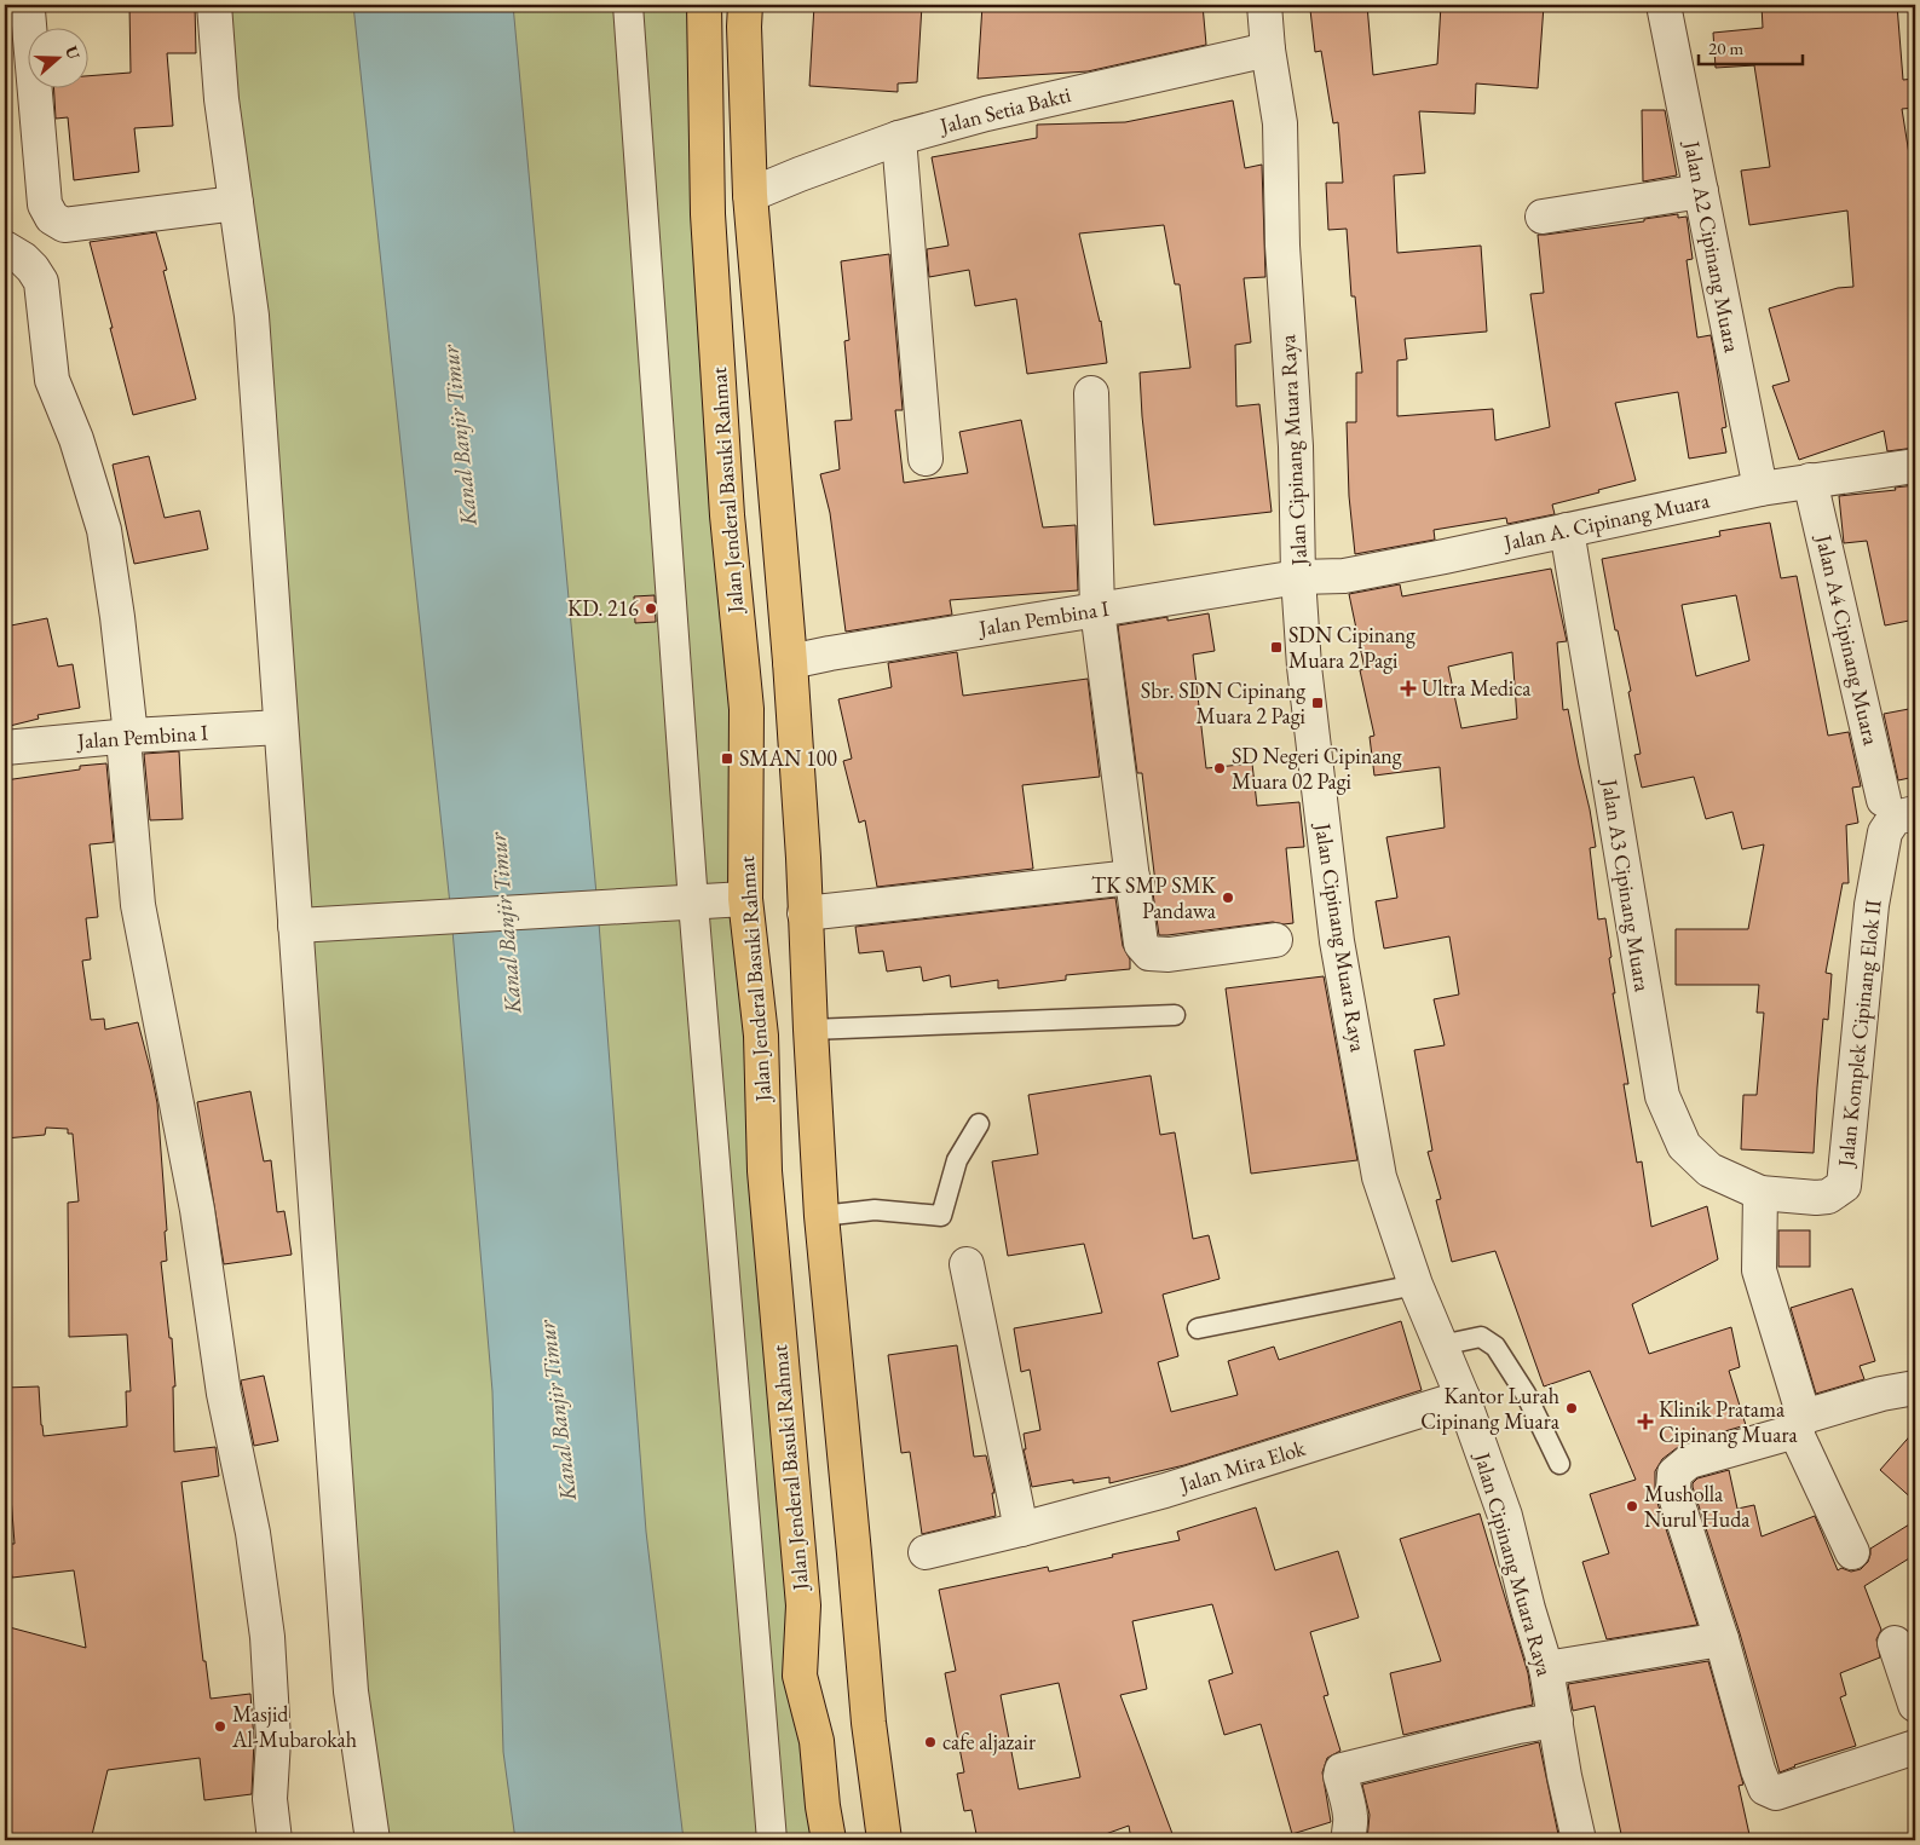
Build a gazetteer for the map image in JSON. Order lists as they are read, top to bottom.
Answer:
{
  "streets": {
    "main road": ["Jalan Jenderal Basuki Rahmat"],
    "street": [
      "Jalan Setia Bakti",
      "Jalan A2 Cipinang Muara",
      "Jalan Cipinang Muara Raya",
      "Jalan A. Cipinang Muara",
      "Jalan Pembina I",
      "Jalan A4 Cipinang Muara",
      "Jalan A3 Cipinang Muara",
      "Jalan Komplek Cipinang Elok II",
      "Jalan Mira Elok"
    ]
  },
  "crossings": [
    ["Jalan Setia Bakti", "Jalan Cipinang Muara Raya"],
    ["Jalan A2 Cipinang Muara", "Jalan A. Cipinang Muara"],
    ["Jalan Cipinang Muara Raya", "Jalan A. Cipinang Muara"],
    ["Jalan Cipinang Muara Raya", "Jalan Pembina I"],
    ["Jalan Cipinang Muara Raya", "Jalan Mira Elok"],
    ["Jalan A. Cipinang Muara", "Jalan Pembina I"],
    ["Jalan A. Cipinang Muara", "Jalan A4 Cipinang Muara"],
    ["Jalan A. Cipinang Muara", "Jalan A3 Cipinang Muara"],
    ["Jalan A3 Cipinang Muara", "Jalan Komplek Cipinang Elok II"]
  ],
  "water": ["Kanal Banjir Timur"],
  "places": {
    "other": [
      "KD. 216",
      "SD Negeri Cipinang Muara 02 Pagi",
      "TK SMP SMK Pandawa",
      "Kantor Lurah Cipinang Muara",
      "Musholla Nurul Huda",
      "Masjid Al-Mubarokah",
      "cafe aljazair"
    ],
    "transit": ["SDN Cipinang Muara 2 Pagi", "Sbr. SDN Cipinang Muara 2 Pagi", "SMAN 100"],
    "health": ["Ultra Medica", "Klinik Pratama Cipinang Muara"]
  },
  "scale_bar": "20 m",
  "north": "right"
}
